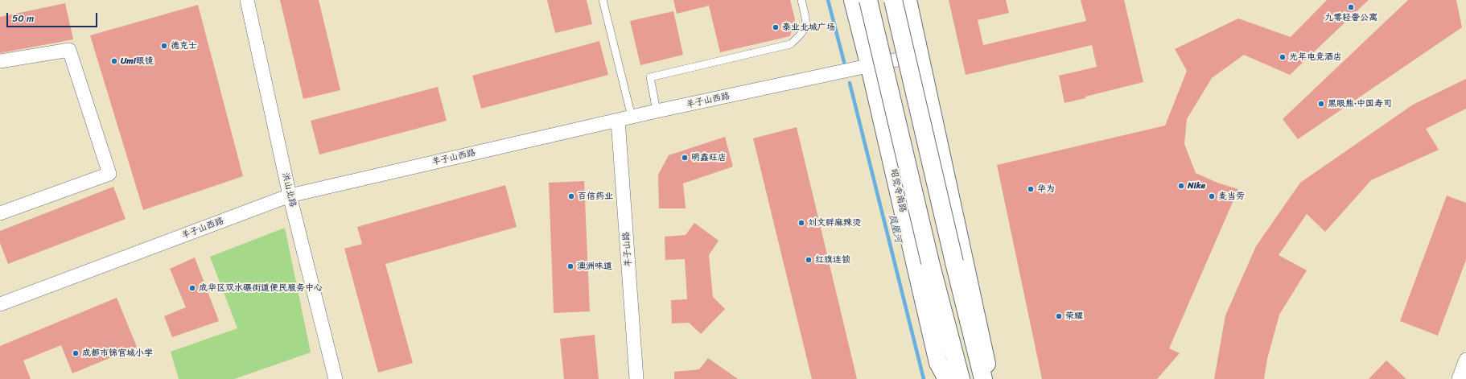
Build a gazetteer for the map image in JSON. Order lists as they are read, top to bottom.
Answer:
{
  "streets": {
    "street": [
      "羊子山西路",
      "洪山北路",
      "昭觉寺南路",
      "羊子山路"
    ]
  },
  "crossings": [
    ["羊子山西路", "洪山北路"],
    ["羊子山西路", "昭觉寺南路"],
    ["羊子山西路", "羊子山路"]
  ],
  "water": ["凤凰河"],
  "places": [
    "九零轻奢公寓",
    "泰业北城广场",
    "德克士",
    "光年电竞酒店",
    "Umi眼镜",
    "黑眼熊·中国寿司",
    "明鑫旺店",
    "Nike",
    "华为",
    "百信药业",
    "麦当劳",
    "刘文祥麻辣烫",
    "红旗连锁",
    "澳洲味道",
    "成华区双水碾街道便民服务中心",
    "荣耀",
    "成都市锦官城小学"
  ],
  "scale_bar": "50 m"
}
